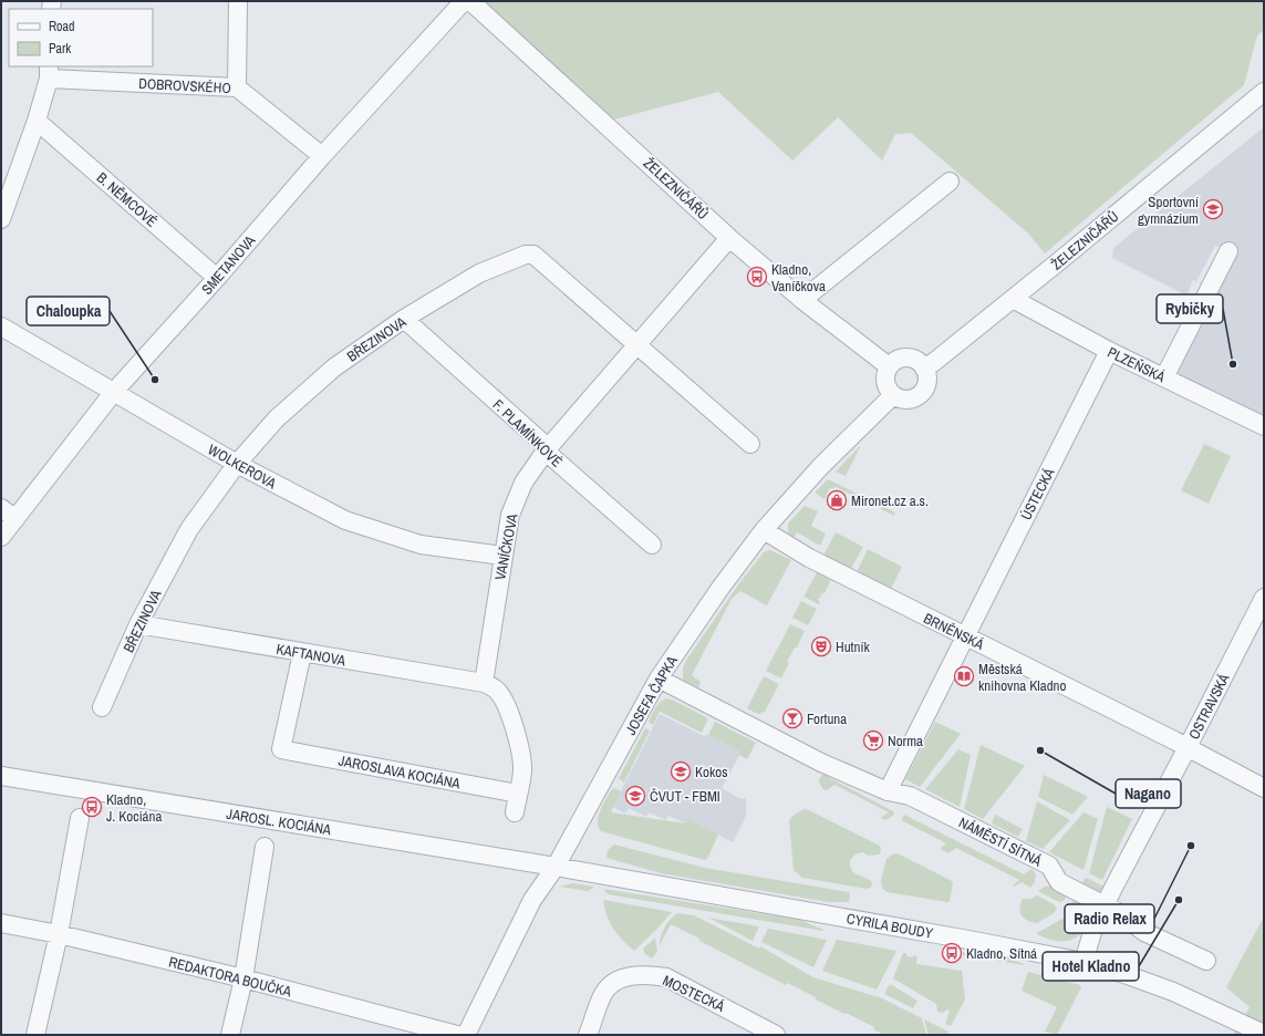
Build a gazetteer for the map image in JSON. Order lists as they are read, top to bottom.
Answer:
{
  "streets": {
    "street": [
      "DOBROVSKÉHO",
      "ŽELEZNIČÁŘŮ",
      "B. NĚMCOVÉ",
      "SMETANOVA",
      "BŘEZINOVA",
      "PLZEŇSKÁ",
      "F. PLAMÍNKOVÉ",
      "WOLKEROVA",
      "ÚSTECKÁ",
      "VANÍČKOVA",
      "BRNĚNSKÁ",
      "KAFTANOVA",
      "JOSEFA ČAPKA",
      "OSTRAVSKÁ",
      "JAROSLAVA KOCIÁNA",
      "JAROSL. KOCIÁNA",
      "NÁMĚSTÍ SÍTNÁ",
      "CYRILA BOUDY",
      "REDAKTORA BOUČKA",
      "MOSTECKÁ"
    ]
  },
  "crossings": [
    ["DOBROVSKÉHO", "SMETANOVA"],
    ["ŽELEZNIČÁŘŮ", "PLZEŇSKÁ"],
    ["ŽELEZNIČÁŘŮ", "VANÍČKOVA"],
    ["ŽELEZNIČÁŘŮ", "JOSEFA ČAPKA"],
    ["B. NĚMCOVÉ", "SMETANOVA"],
    ["SMETANOVA", "WOLKEROVA"],
    ["BŘEZINOVA", "F. PLAMÍNKOVÉ"],
    ["BŘEZINOVA", "WOLKEROVA"],
    ["BŘEZINOVA", "VANÍČKOVA"],
    ["BŘEZINOVA", "KAFTANOVA"],
    ["PLZEŇSKÁ", "ÚSTECKÁ"],
    ["F. PLAMÍNKOVÉ", "VANÍČKOVA"],
    ["WOLKEROVA", "VANÍČKOVA"],
    ["ÚSTECKÁ", "BRNĚNSKÁ"],
    ["VANÍČKOVA", "KAFTANOVA"],
    ["BRNĚNSKÁ", "JOSEFA ČAPKA"],
    ["BRNĚNSKÁ", "OSTRAVSKÁ"],
    ["KAFTANOVA", "JAROSLAVA KOCIÁNA"],
    ["JOSEFA ČAPKA", "JAROSL. KOCIÁNA"],
    ["JOSEFA ČAPKA", "NÁMĚSTÍ SÍTNÁ"],
    ["JOSEFA ČAPKA", "CYRILA BOUDY"],
    ["OSTRAVSKÁ", "NÁMĚSTÍ SÍTNÁ"],
    ["JAROSL. KOCIÁNA", "CYRILA BOUDY"]
  ],
  "places": {
    "school or university": ["Sportovní gymnázium", "Kokos", "ČVUT - FBMI"],
    "bus stop": ["Kladno, Vaníčkova", "Kladno, J. Kociána", "Kladno, Sítná"],
    "other": [
      "Rybičky",
      "Chaloupka",
      "Nagano",
      "Radio Relax",
      "Hotel Kladno"
    ],
    "shop": ["Mironet.cz a.s."],
    "theatre": ["Hutník"],
    "library": ["Městská knihovna Kladno"],
    "bar": ["Fortuna"],
    "supermarket": ["Norma"]
  },
  "legend": ["Road", "Park"]
}
